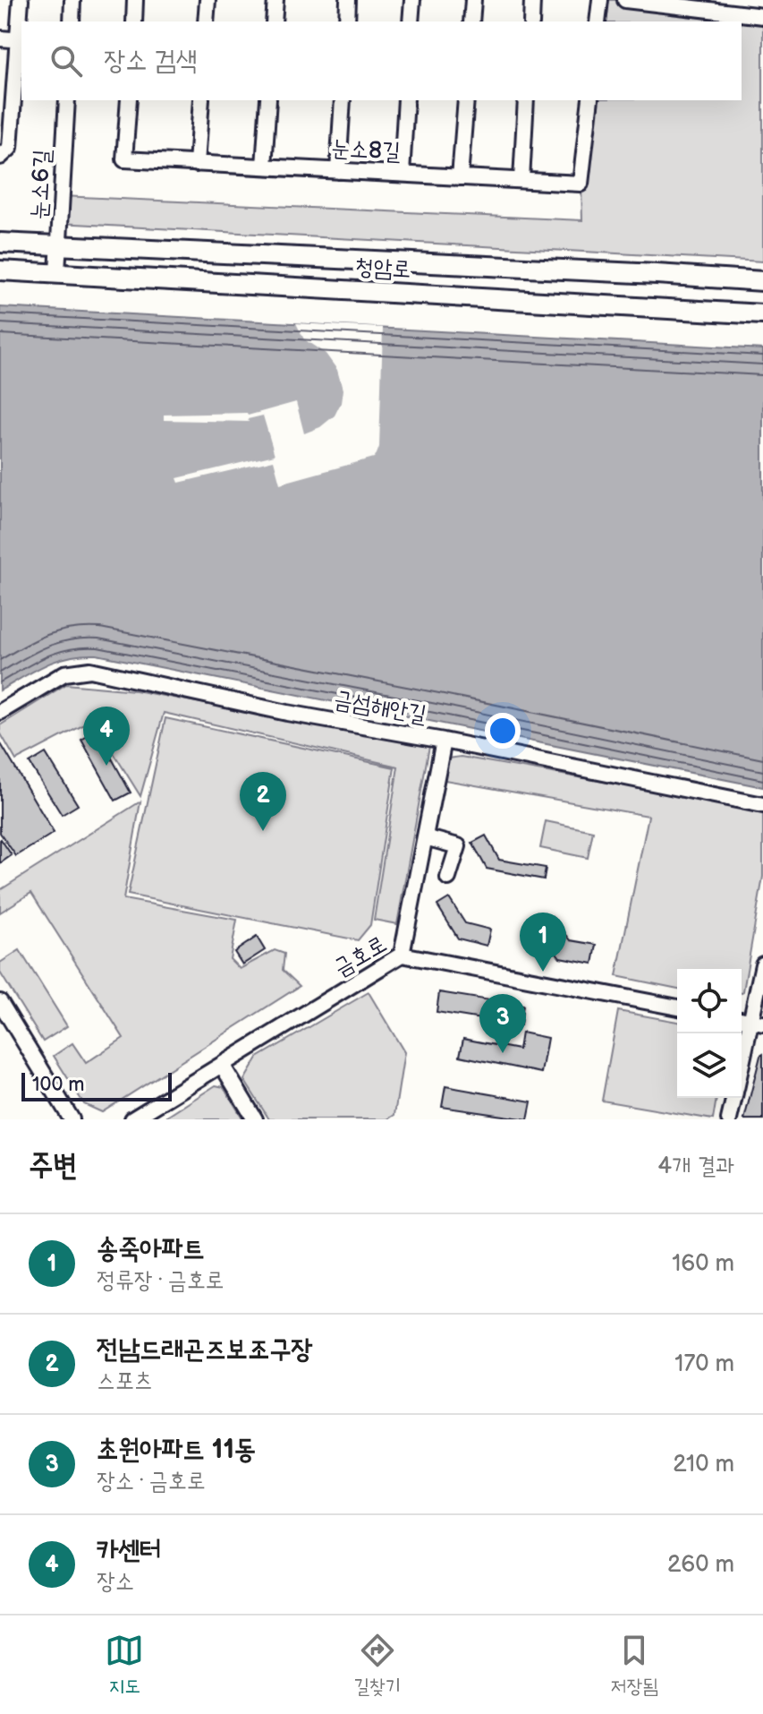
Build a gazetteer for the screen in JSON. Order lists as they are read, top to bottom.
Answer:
{
  "streets": {
    "main road": ["청암로"],
    "street": [
      "눈소8길",
      "눈소6길",
      "금섬해안길",
      "금호로"
    ]
  },
  "crossings": [
    ["눈소6길", "청암로"]
  ],
  "scale_bar": "100 m",
  "page": {
    "search": "장소 검색",
    "pins": [
      "4",
      "2",
      "1",
      "3"
    ],
    "scale": "100 m",
    "heading": ["주변", "4개 결과"],
    "list": [
      {
        "mark": "1",
        "name": "송죽아파트",
        "note": "정류장 · 금호로",
        "value": "160 m"
      },
      {
        "mark": "2",
        "name": "전남드래곤즈보조구장",
        "note": "스포츠",
        "value": "170 m"
      },
      {
        "mark": "3",
        "name": "초원아파트 11동",
        "note": "장소 · 금호로",
        "value": "210 m"
      },
      {
        "mark": "4",
        "name": "카센터",
        "note": "장소",
        "value": "260 m"
      }
    ],
    "nav": ["지도", "길찾기", "저장됨"]
  }
}
